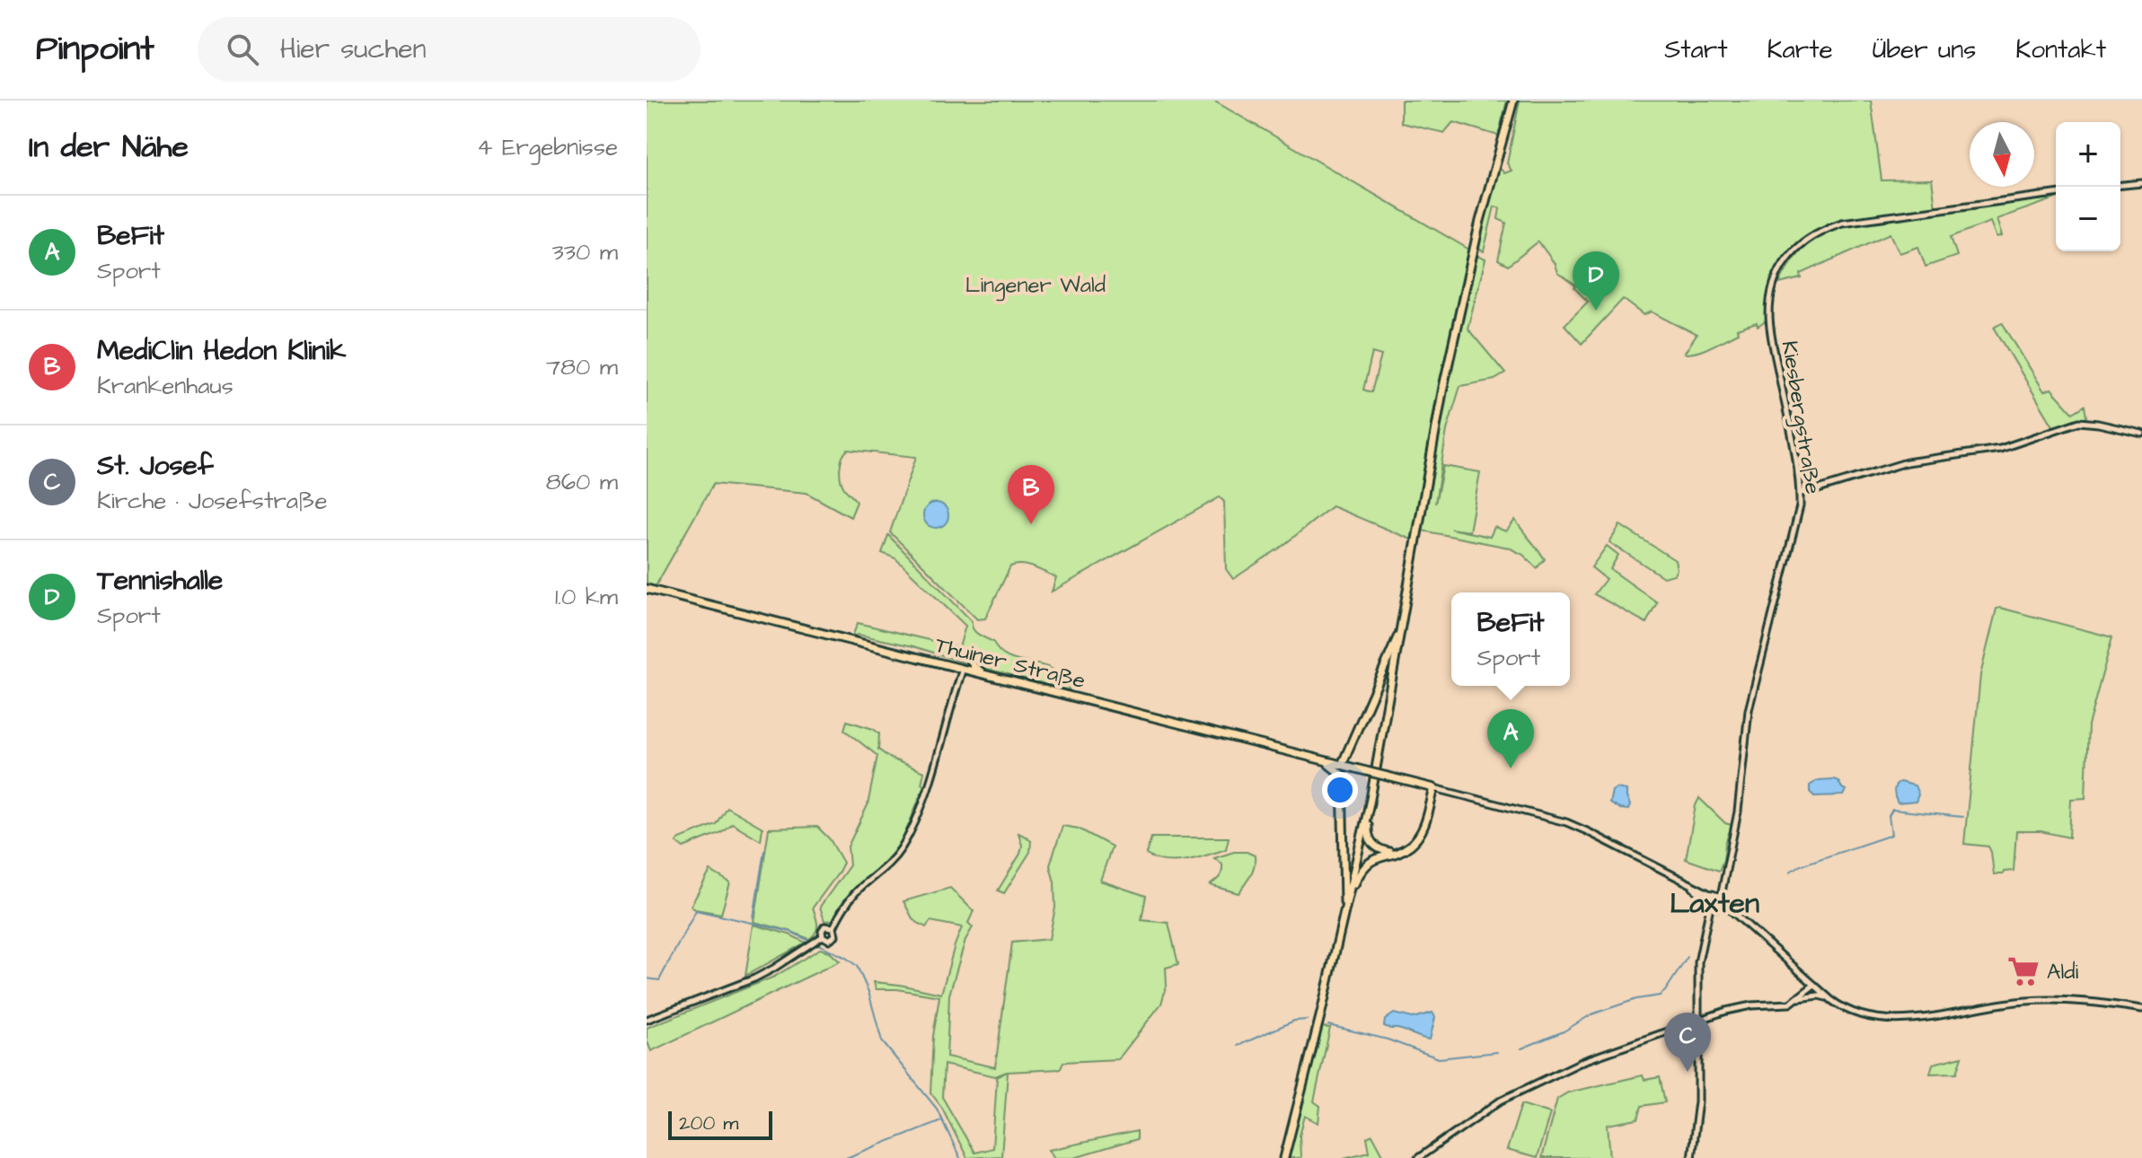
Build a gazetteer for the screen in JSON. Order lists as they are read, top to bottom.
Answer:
{
  "streets": {
    "main road": ["Thuiner Straße"],
    "street": ["Kiesbergstraße"]
  },
  "districts": ["Laxten"],
  "parks": ["Lingener Wald"],
  "places": {
    "supermarket": ["Aldi"]
  },
  "scale_bar": "200 m",
  "north": "bottom",
  "page": {
    "header": "Pinpoint",
    "search": "Hier suchen",
    "nav": [
      "Start",
      "Karte",
      "Über uns",
      "Kontakt"
    ],
    "heading": ["In der Nähe", "4 Ergebnisse"],
    "map_buttons": ["+", "−"],
    "list": [
      {
        "mark": "A",
        "name": "BeFit",
        "note": "Sport",
        "value": "330 m"
      },
      {
        "mark": "B",
        "name": "MediClin Hedon Klinik",
        "note": "Krankenhaus",
        "value": "780 m"
      },
      {
        "mark": "C",
        "name": "St. Josef",
        "note": "Kirche · Josefstraße",
        "value": "860 m"
      },
      {
        "mark": "D",
        "name": "Tennishalle",
        "note": "Sport",
        "value": "1.0 km"
      }
    ],
    "pins": [
      "D",
      "B",
      "A",
      "C"
    ],
    "popup": ["BeFit", "Sport"],
    "scale": "200 m"
  }
}
